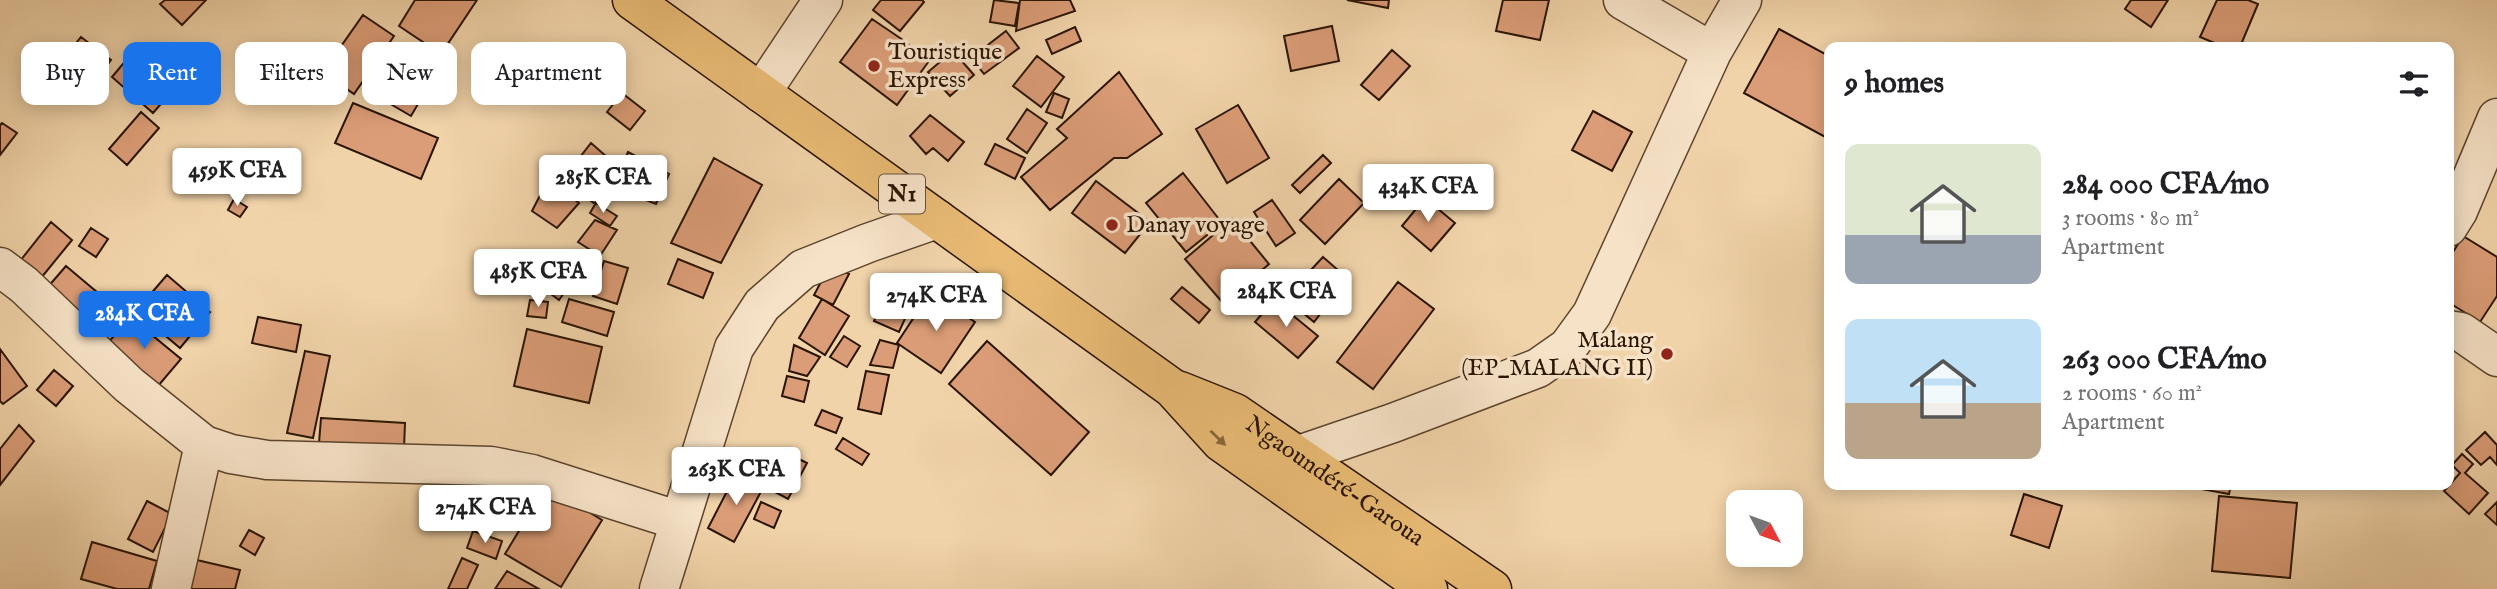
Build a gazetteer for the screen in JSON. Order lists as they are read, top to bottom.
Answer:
{
  "streets": {
    "highway": ["N1", "Ngaoundéré-Garoua"]
  },
  "places": ["Touristique Express", "Danay voyage", "Malang (EP_MALANG II)"],
  "north": "bottom right",
  "page": {
    "chip": [
      "Buy",
      "Rent",
      "Filters",
      "New",
      "Apartment"
    ],
    "heading": "9 homes",
    "list": [
      {
        "name": "284 000 CFA/mo",
        "note": "3 rooms · 80 m² · Apartment"
      },
      {
        "name": "263 000 CFA/mo",
        "note": "2 rooms · 60 m² · Apartment"
      }
    ],
    "price": [
      "459K CFA",
      "285K CFA",
      "434K CFA",
      "485K CFA",
      "284K CFA",
      "274K CFA",
      "284K CFA",
      "263K CFA",
      "274K CFA"
    ]
  }
}
